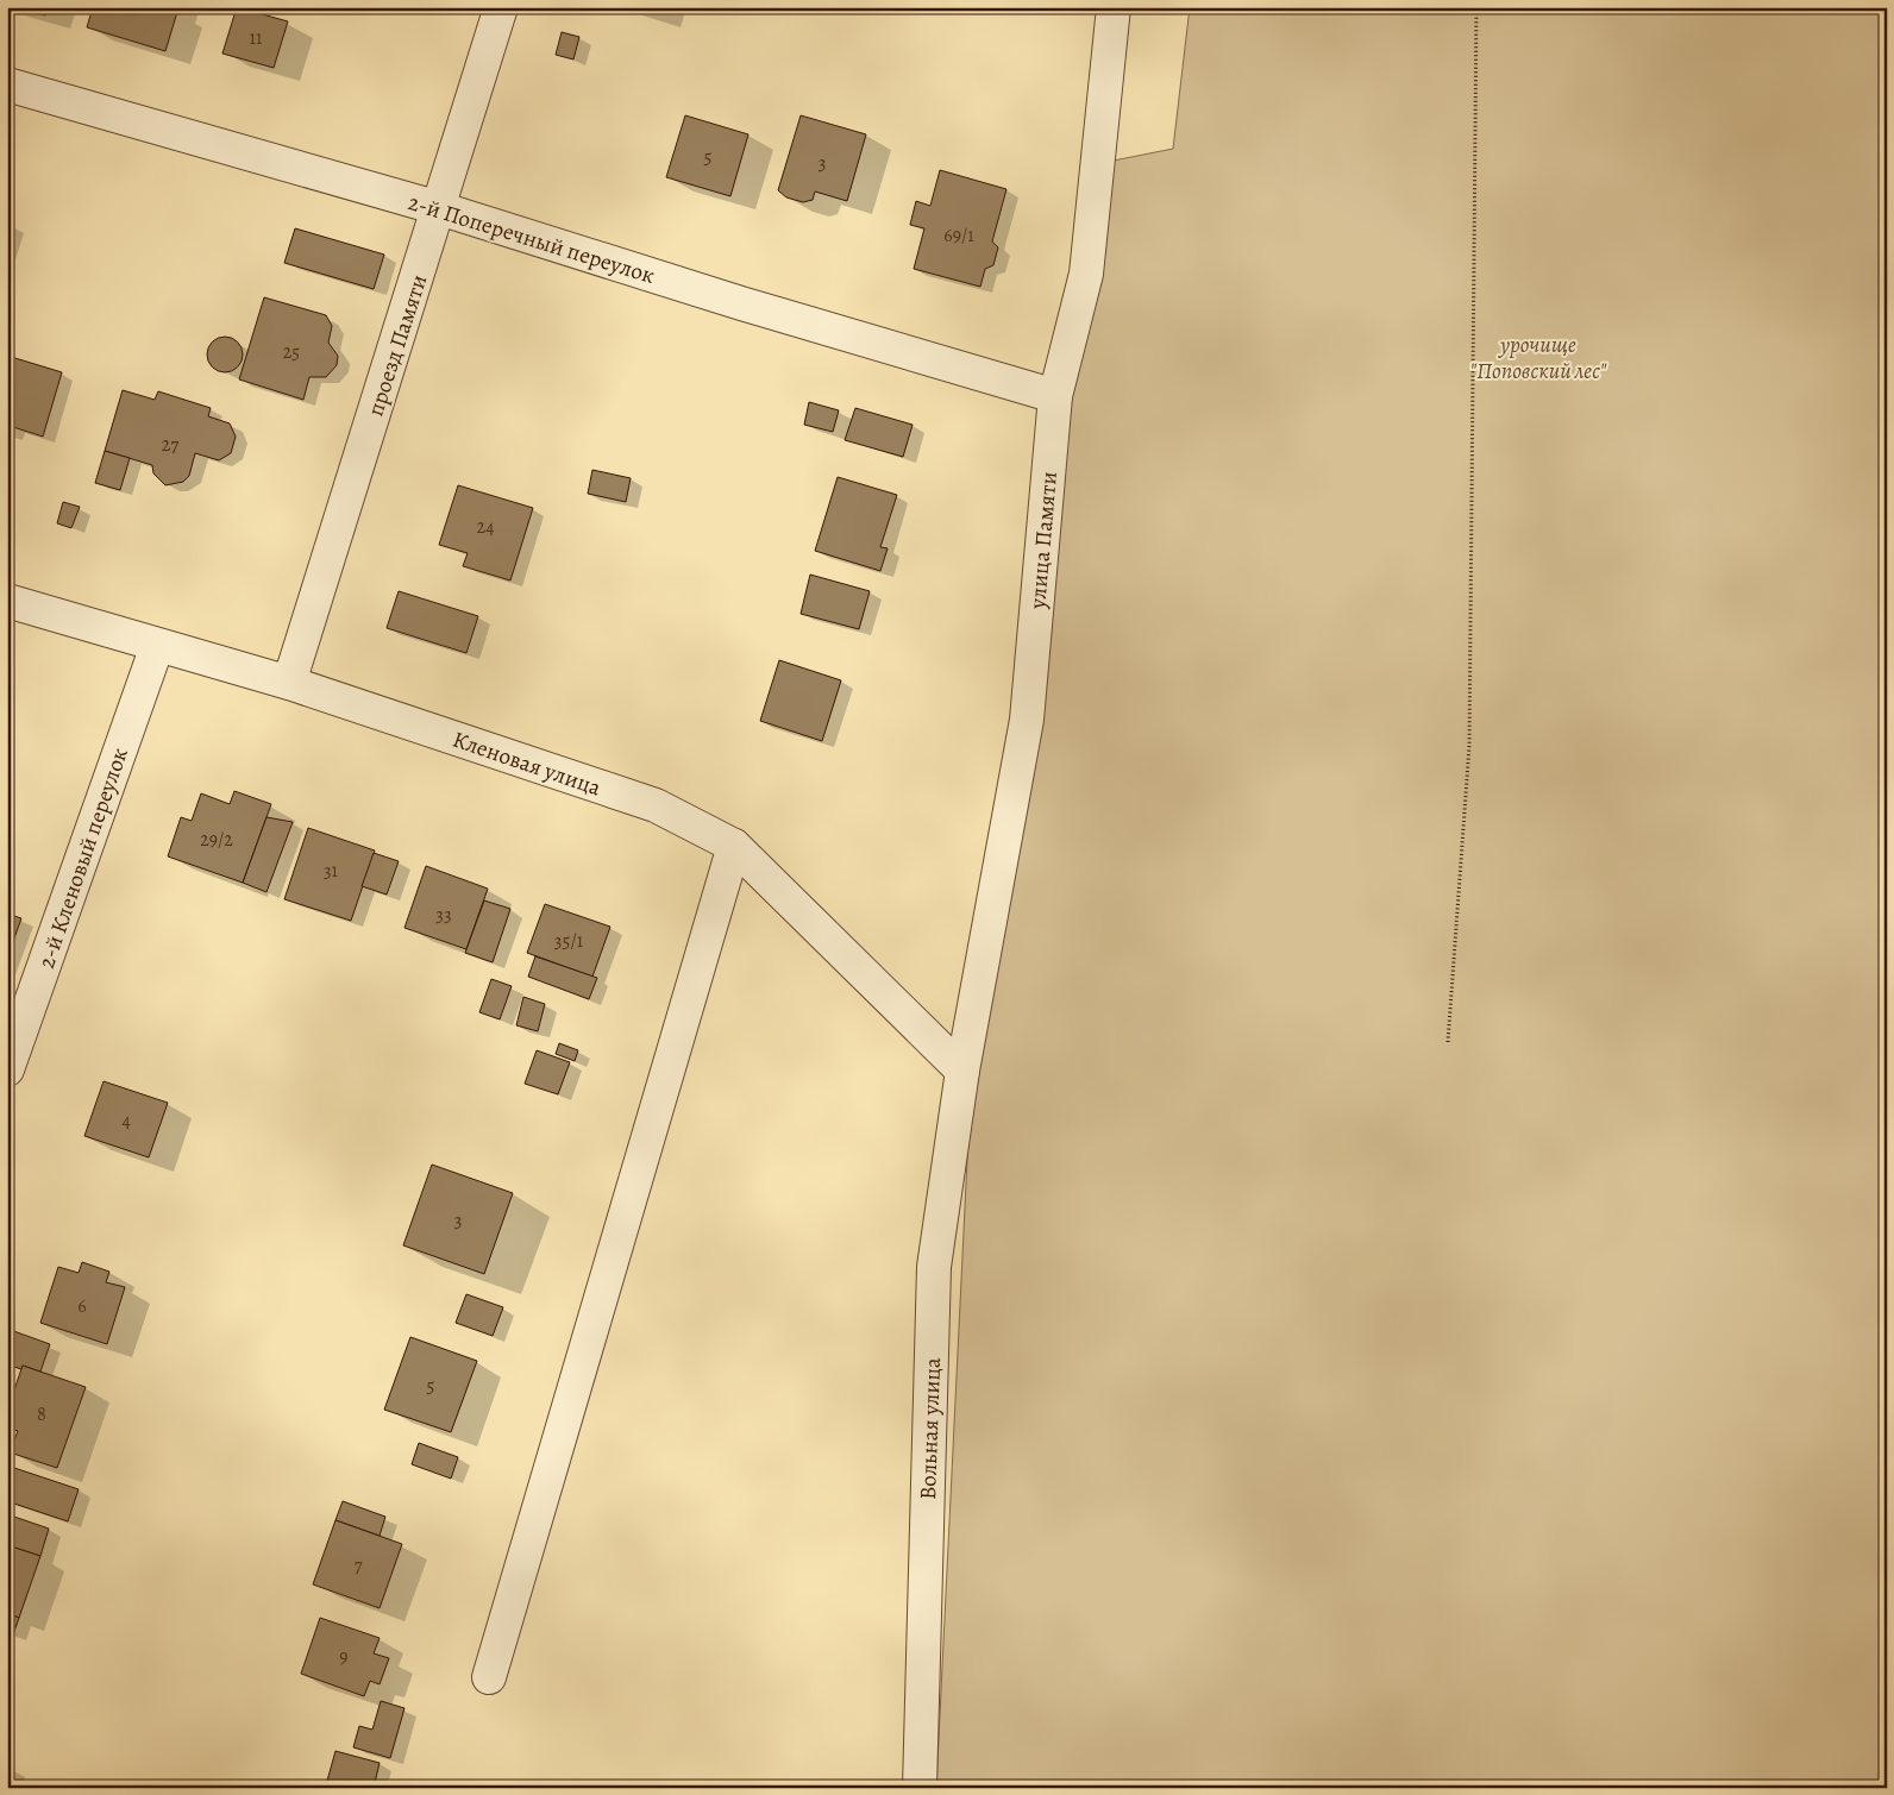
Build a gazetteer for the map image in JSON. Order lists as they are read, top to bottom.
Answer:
{
  "streets": {
    "street": [
      "2-й Поперечный переулок",
      "проезд Памяти",
      "улица Памяти",
      "Кленовая улица",
      "2-й Кленовый переулок",
      "Вольная улица"
    ]
  },
  "crossings": [
    ["2-й Поперечный переулок", "проезд Памяти"],
    ["2-й Поперечный переулок", "улица Памяти"],
    ["проезд Памяти", "Кленовая улица"],
    ["улица Памяти", "Кленовая улица"],
    ["улица Памяти", "Вольная улица"],
    ["Кленовая улица", "2-й Кленовый переулок"],
    ["Кленовая улица", "Вольная улица"]
  ],
  "parks": ["урочище \"Поповский лес\""],
  "house_numbers": [
    "11",
    "5",
    "3",
    "69/1",
    "25",
    "27",
    "24",
    "29/2",
    "31",
    "33",
    "35/1",
    "4",
    "3",
    "6",
    "5",
    "8",
    "7",
    "9"
  ]
}
